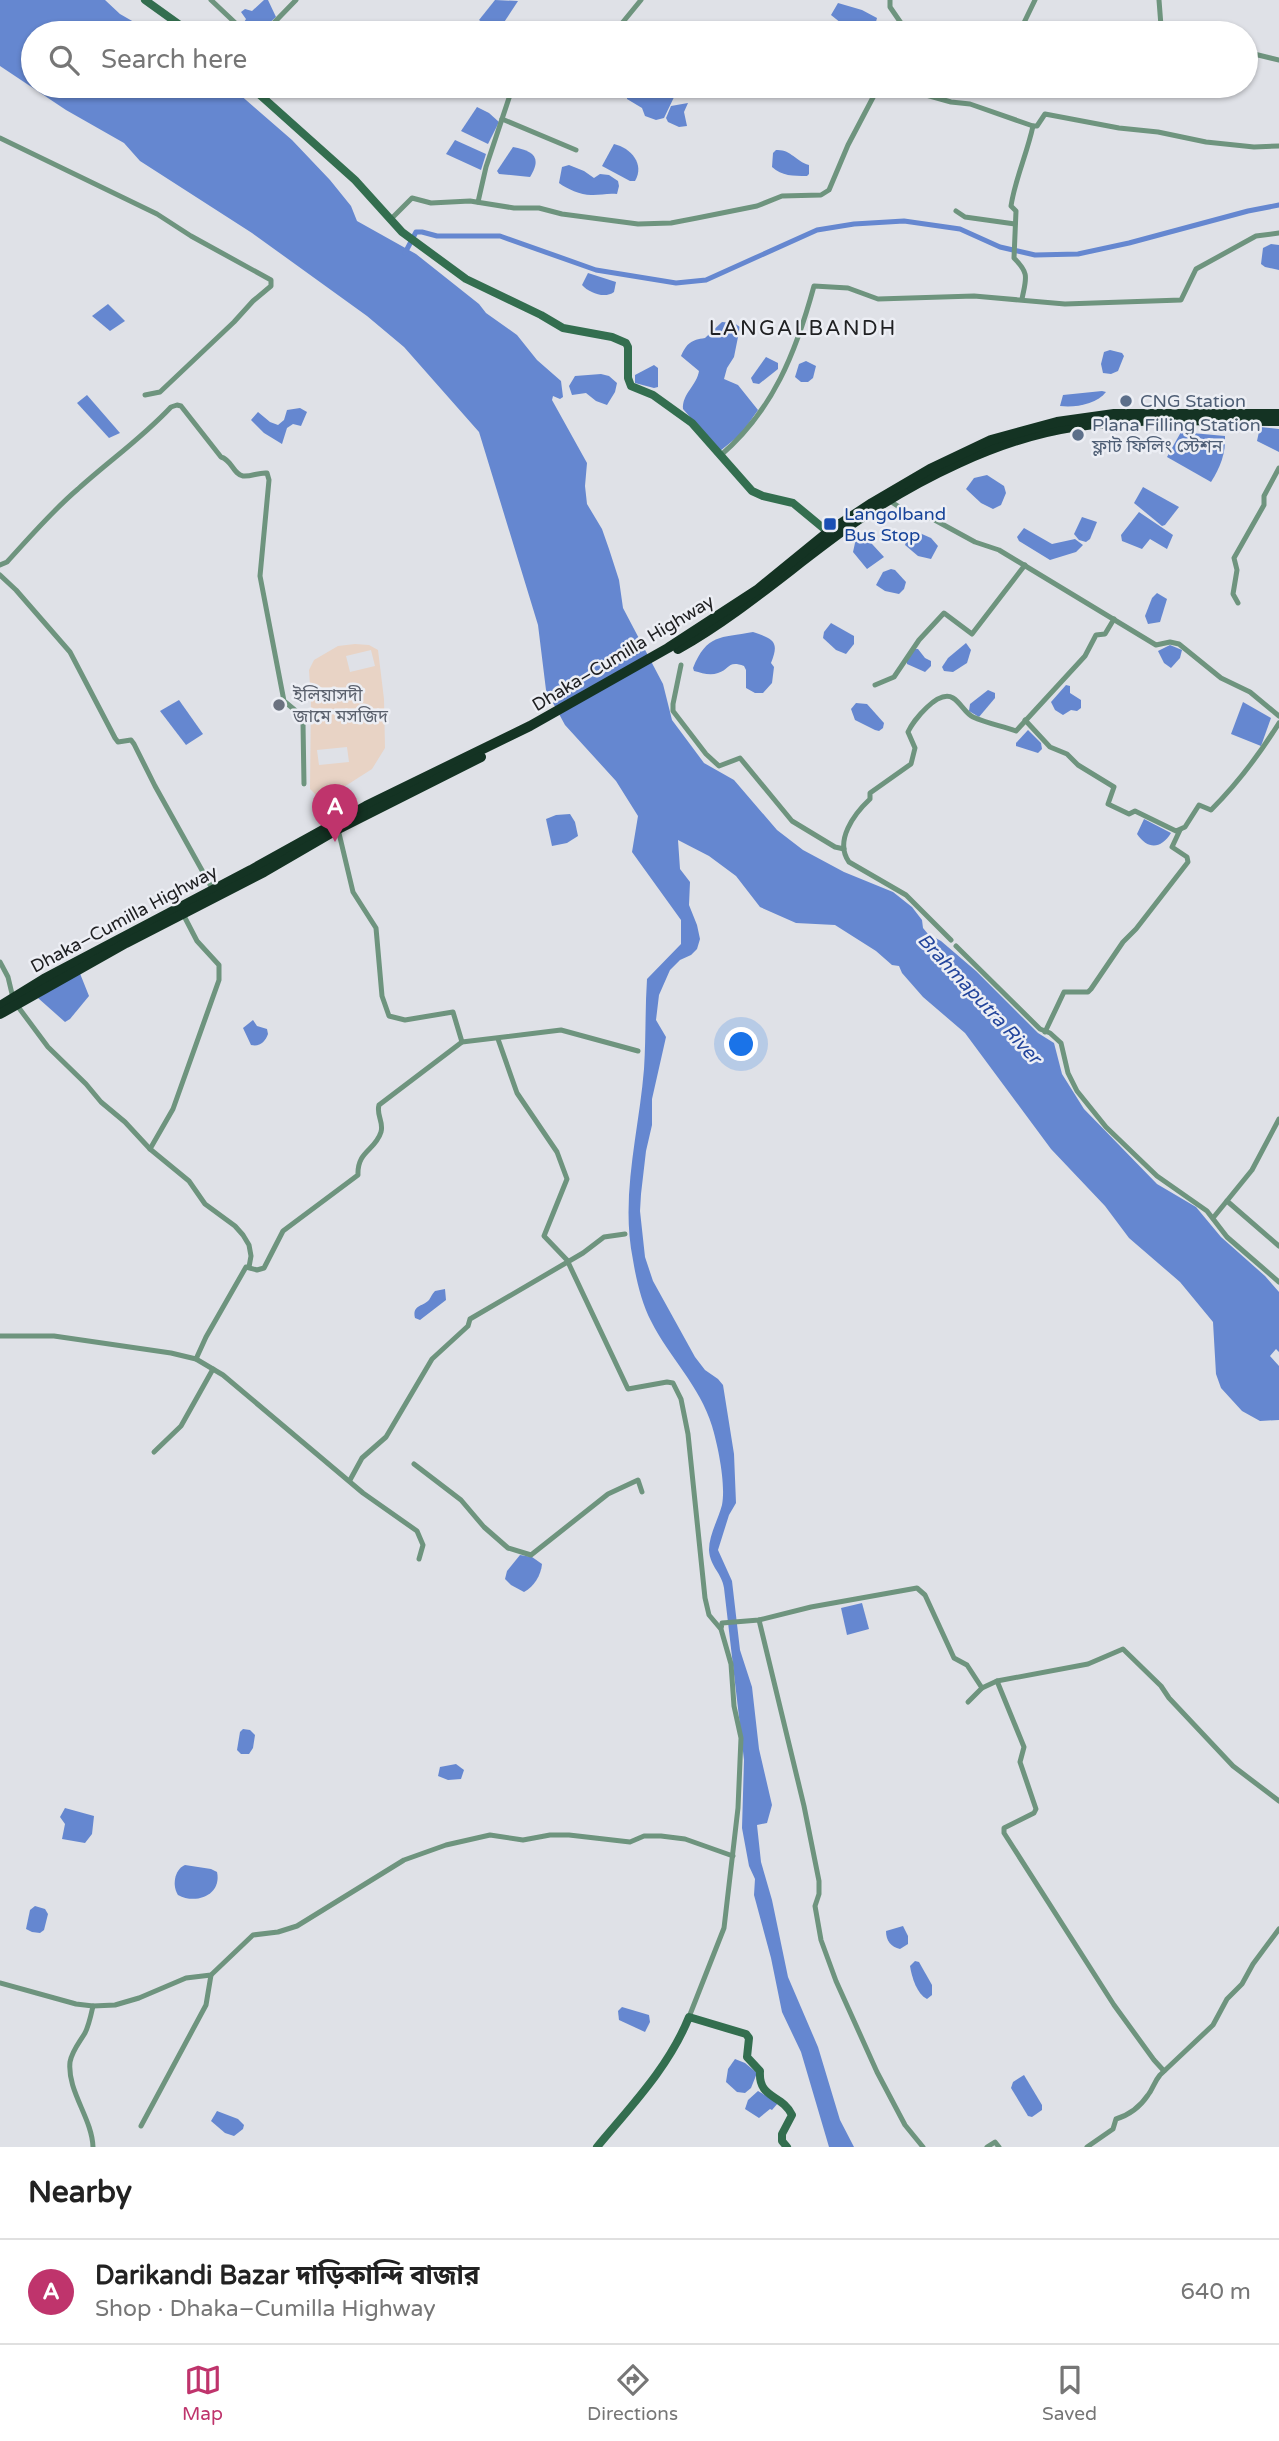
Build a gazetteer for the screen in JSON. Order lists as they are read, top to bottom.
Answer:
{
  "streets": {
    "highway": ["Dhaka–Cumilla Highway"]
  },
  "districts": ["LANGALBANDH"],
  "water": ["Brahmaputra River"],
  "places": {
    "other": ["CNG Station", "Plana Filling Station ফ্লাট ফিলিং স্টেশন", "ইলিয়াসদী জামে মসজিদ"],
    "transit": ["Langolband Bus Stop"]
  },
  "page": {
    "search": "Search here",
    "pins": "A",
    "heading": "Nearby",
    "list": [
      {
        "mark": "A",
        "name": "Darikandi Bazar দাড়িকান্দি বাজার",
        "note": "Shop · Dhaka–Cumilla Highway",
        "value": "640 m"
      }
    ],
    "nav": ["Map", "Directions", "Saved"]
  }
}
